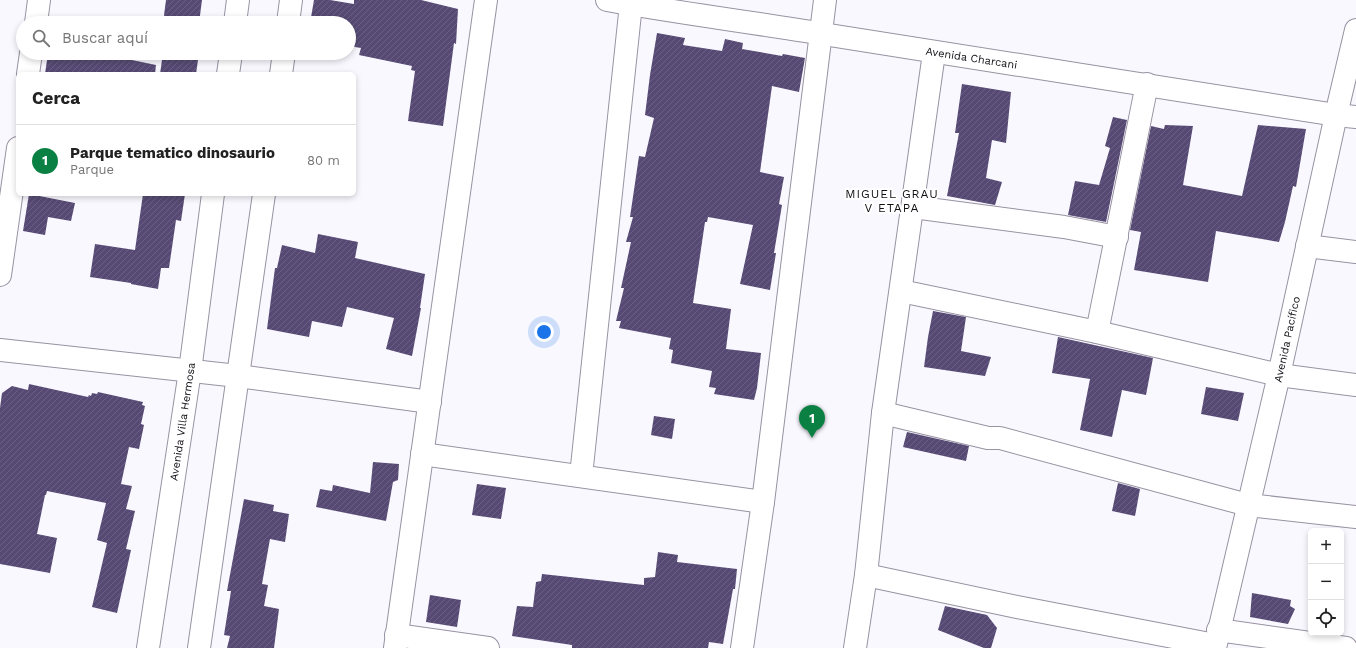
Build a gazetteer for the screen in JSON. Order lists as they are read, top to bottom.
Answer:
{
  "streets": {
    "street": ["Avenida Charcani", "Avenida Pacífico", "Avenida Villa Hermosa"]
  },
  "crossings": [
    ["Avenida Charcani", "Avenida Pacífico"]
  ],
  "districts": ["MIGUEL GRAU V ETAPA"],
  "page": {
    "search": "Buscar aquí",
    "heading": "Cerca",
    "list": [
      {
        "mark": "1",
        "name": "Parque tematico dinosaurio",
        "note": "Parque",
        "value": "80 m"
      }
    ],
    "pins": "1",
    "map_buttons": ["+", "−"]
  }
}
